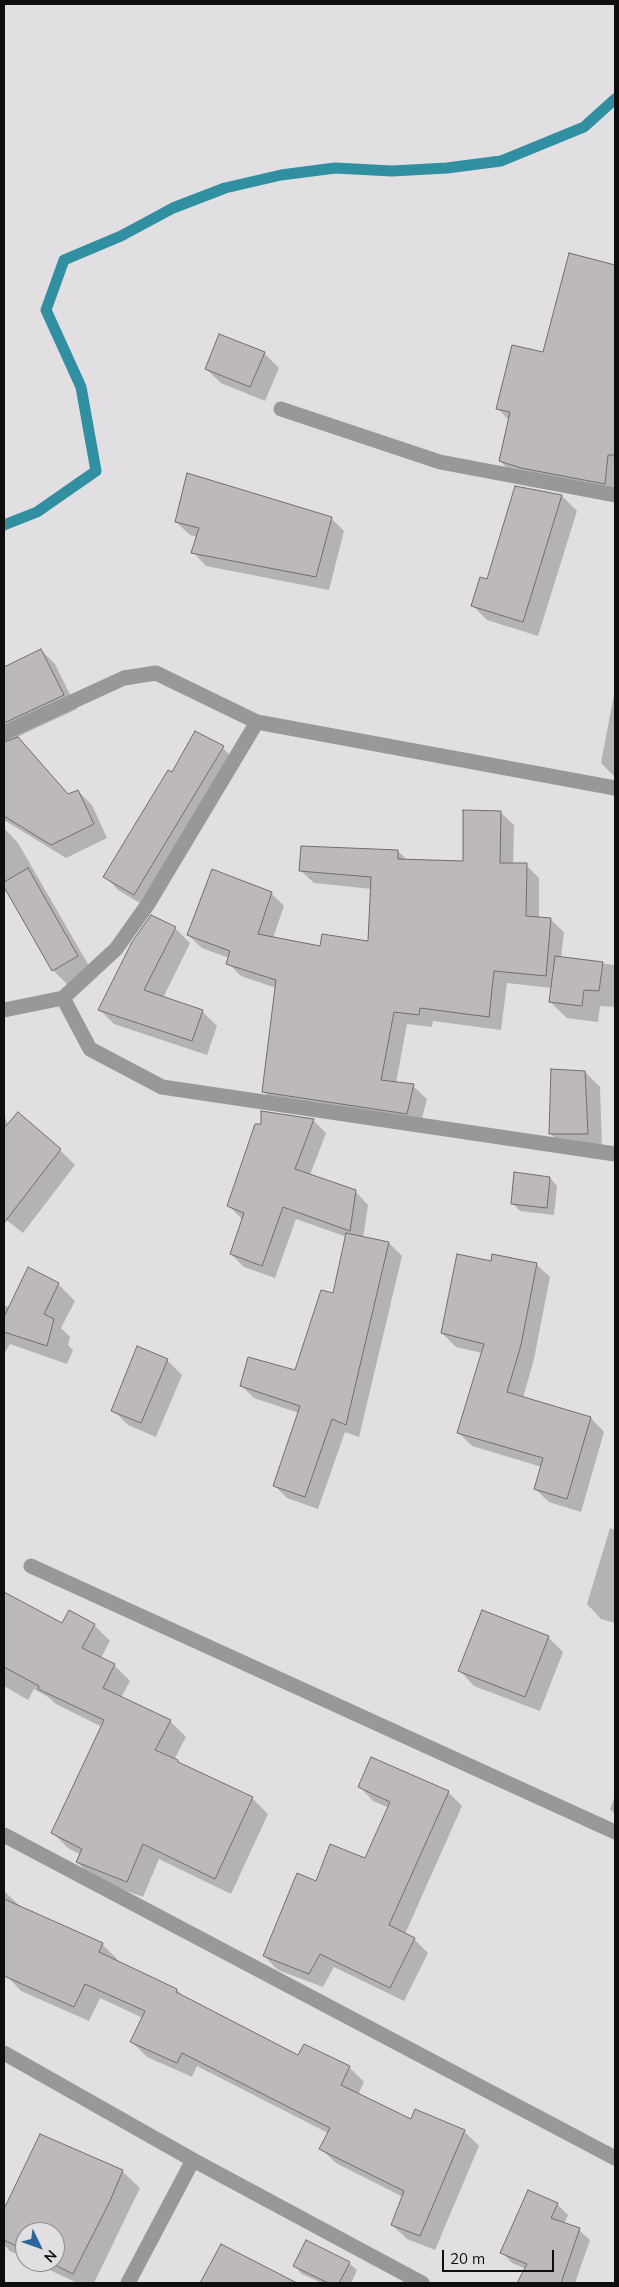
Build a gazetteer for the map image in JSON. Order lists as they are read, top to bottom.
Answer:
{
  "scale_bar": "20 m",
  "north": "bottom right"
}
